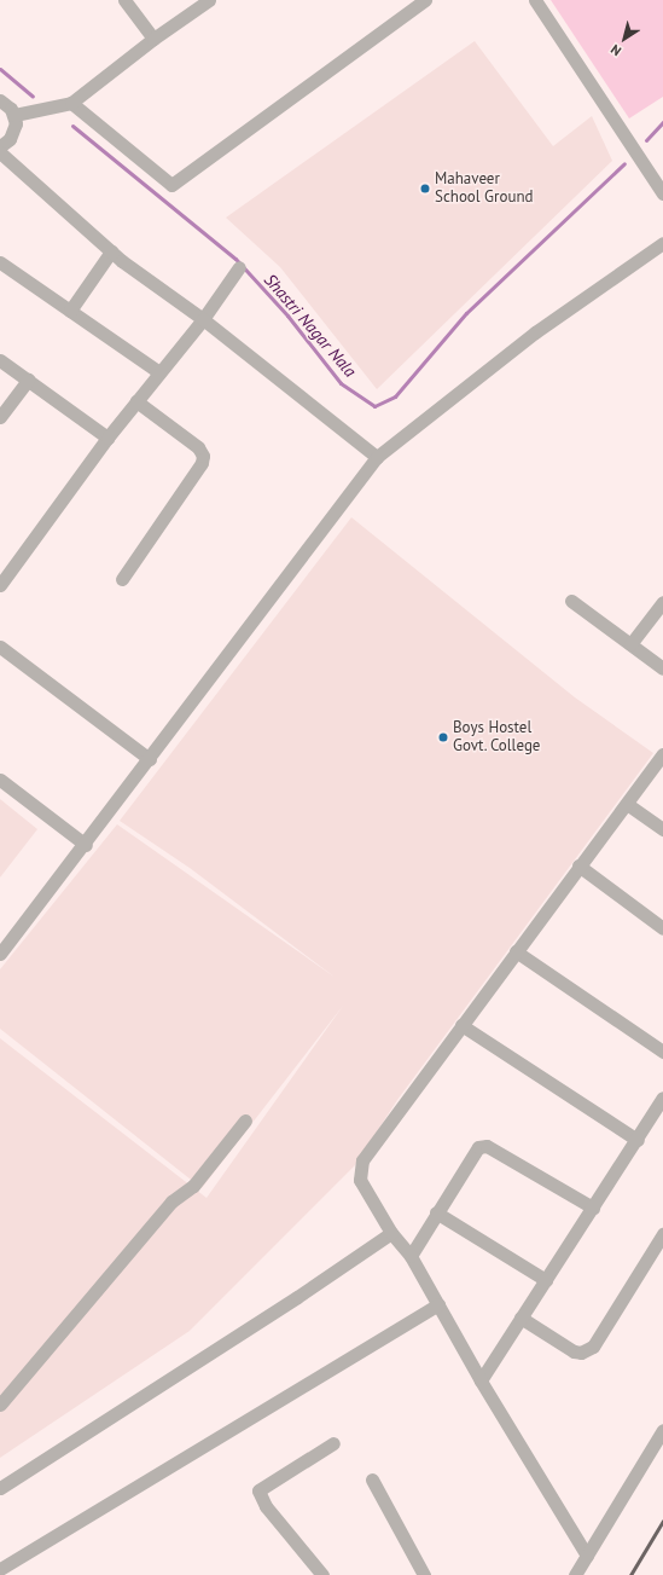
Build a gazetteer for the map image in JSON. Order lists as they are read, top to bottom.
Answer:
{
  "water": ["Shastri Nagar Nala"],
  "places": ["Mahaveer School Ground", "Boys Hostel Govt. College"],
  "north": "bottom left"
}
